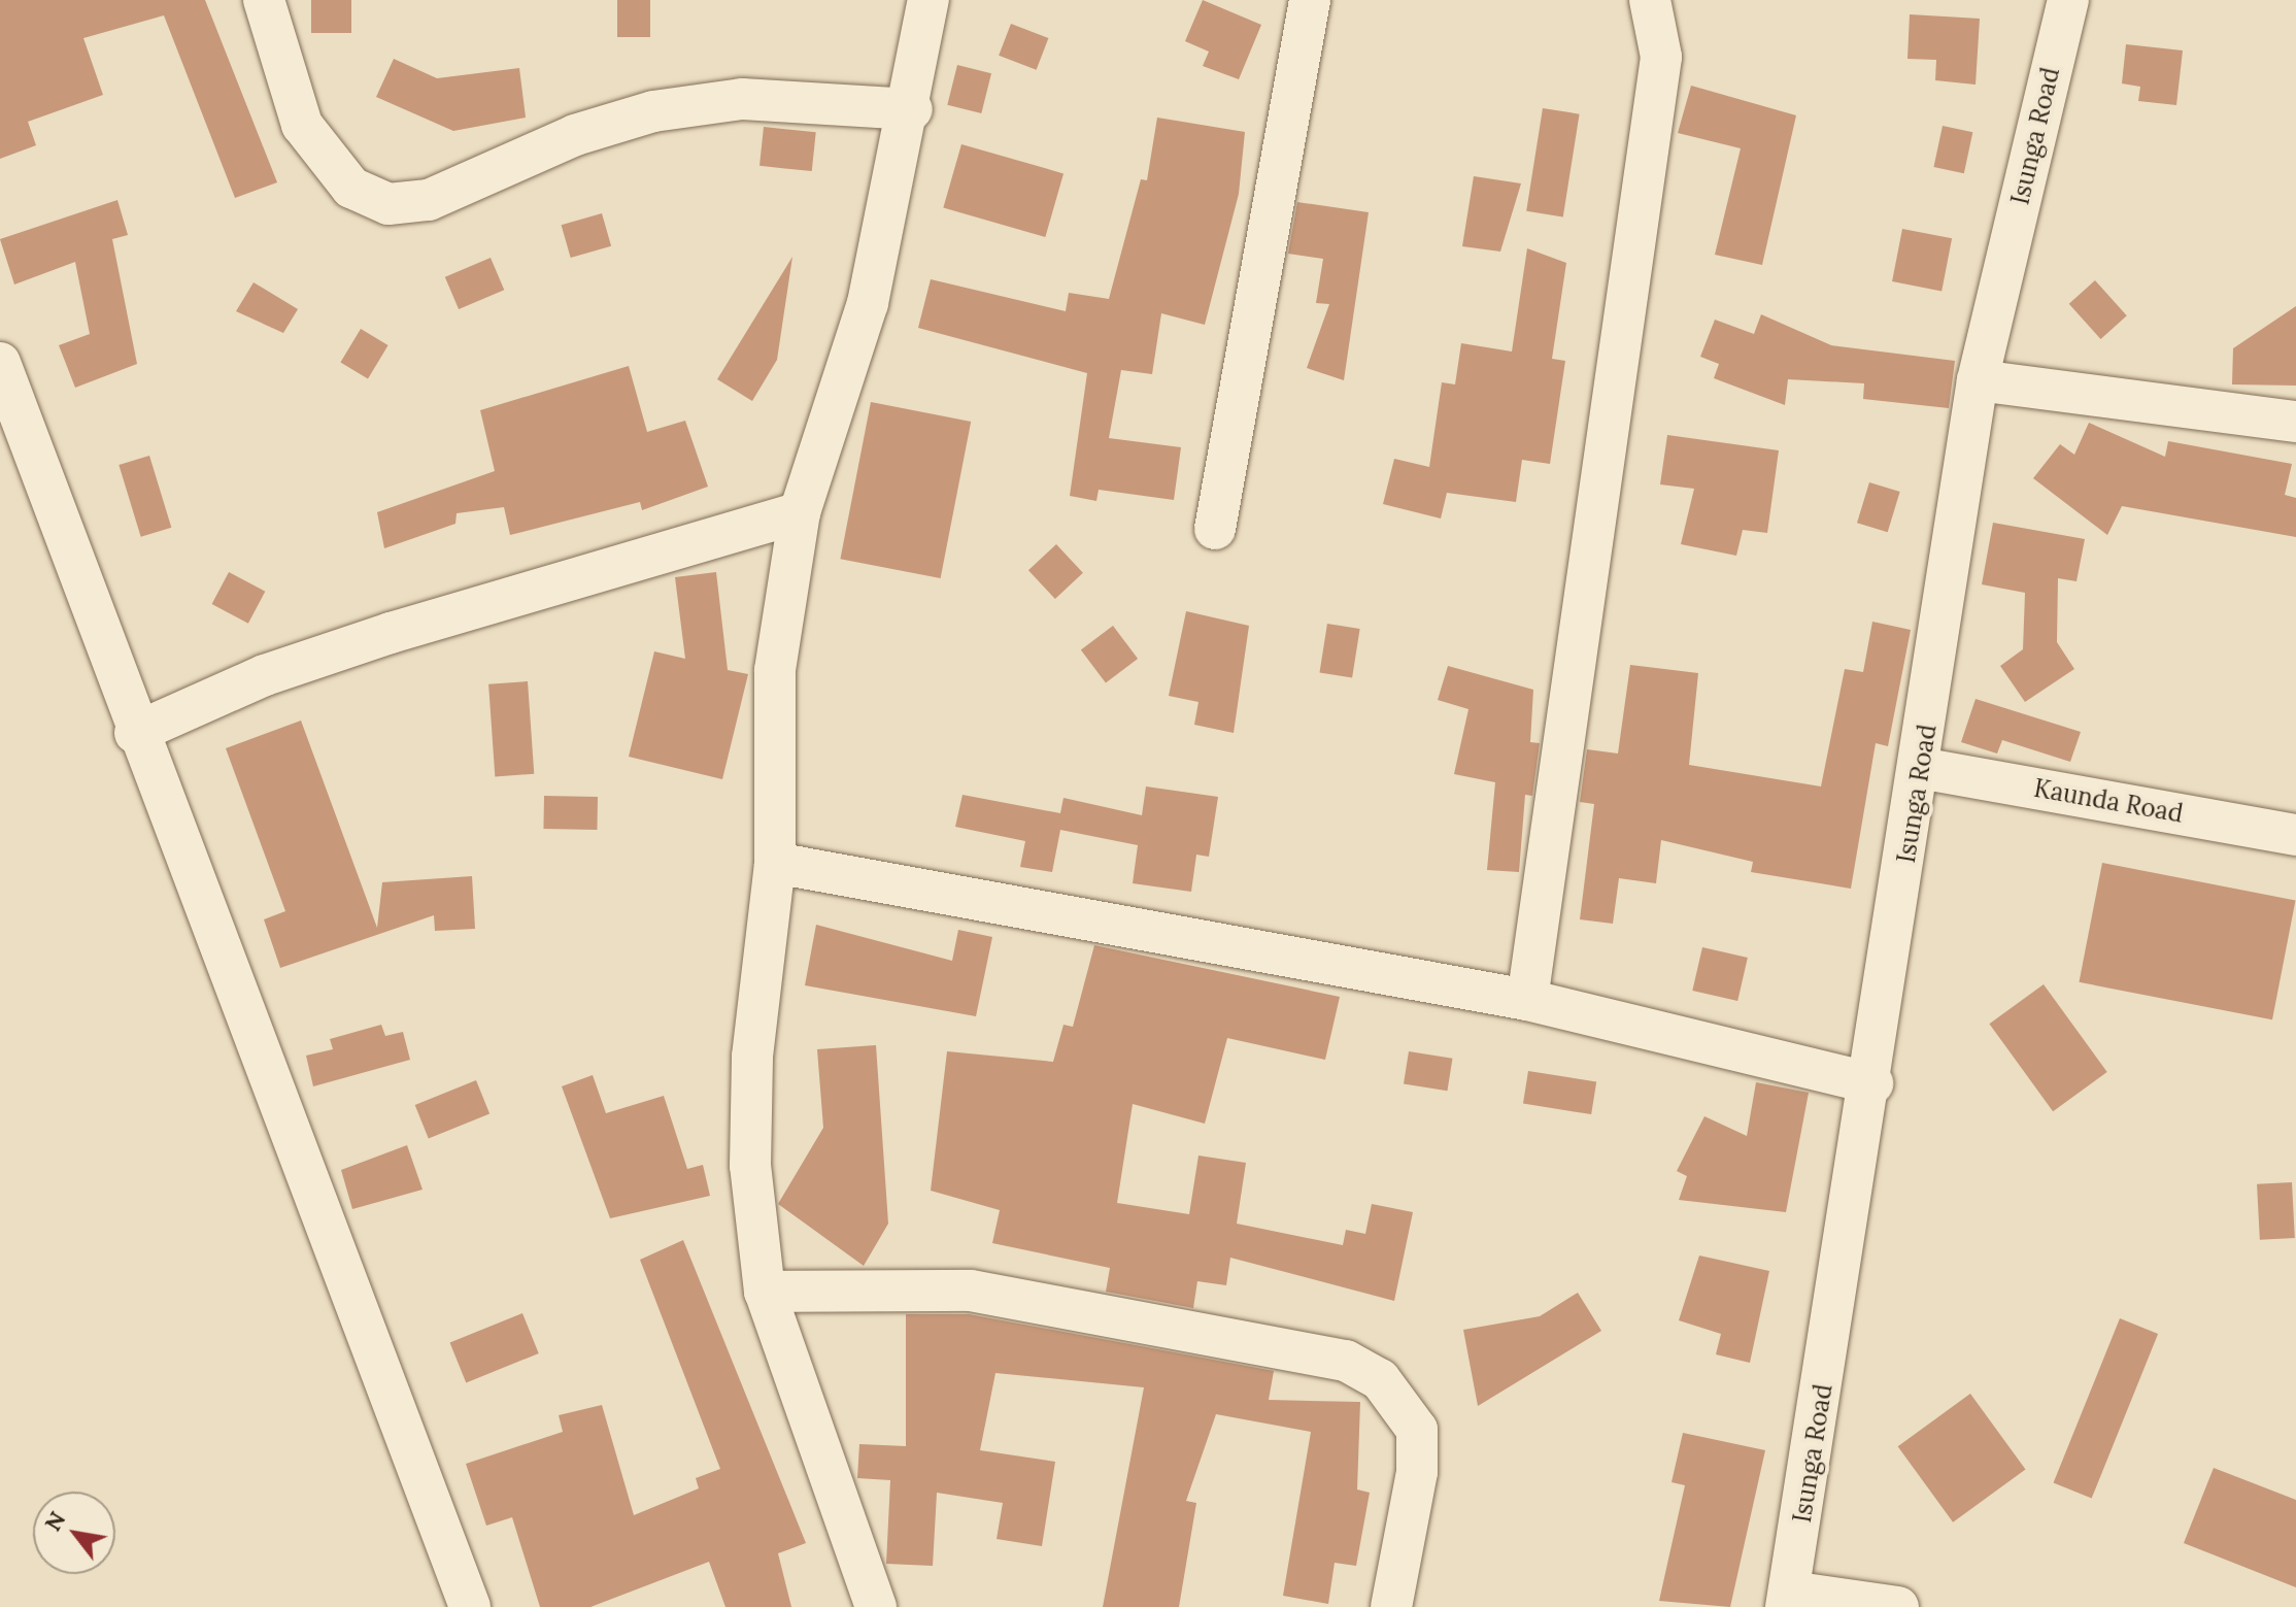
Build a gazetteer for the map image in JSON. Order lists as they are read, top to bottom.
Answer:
{
  "streets": {
    "street": ["Isunga Road", "Kaunda Road"]
  },
  "crossings": [
    ["Isunga Road", "Kaunda Road"]
  ],
  "north": "top left"
}
